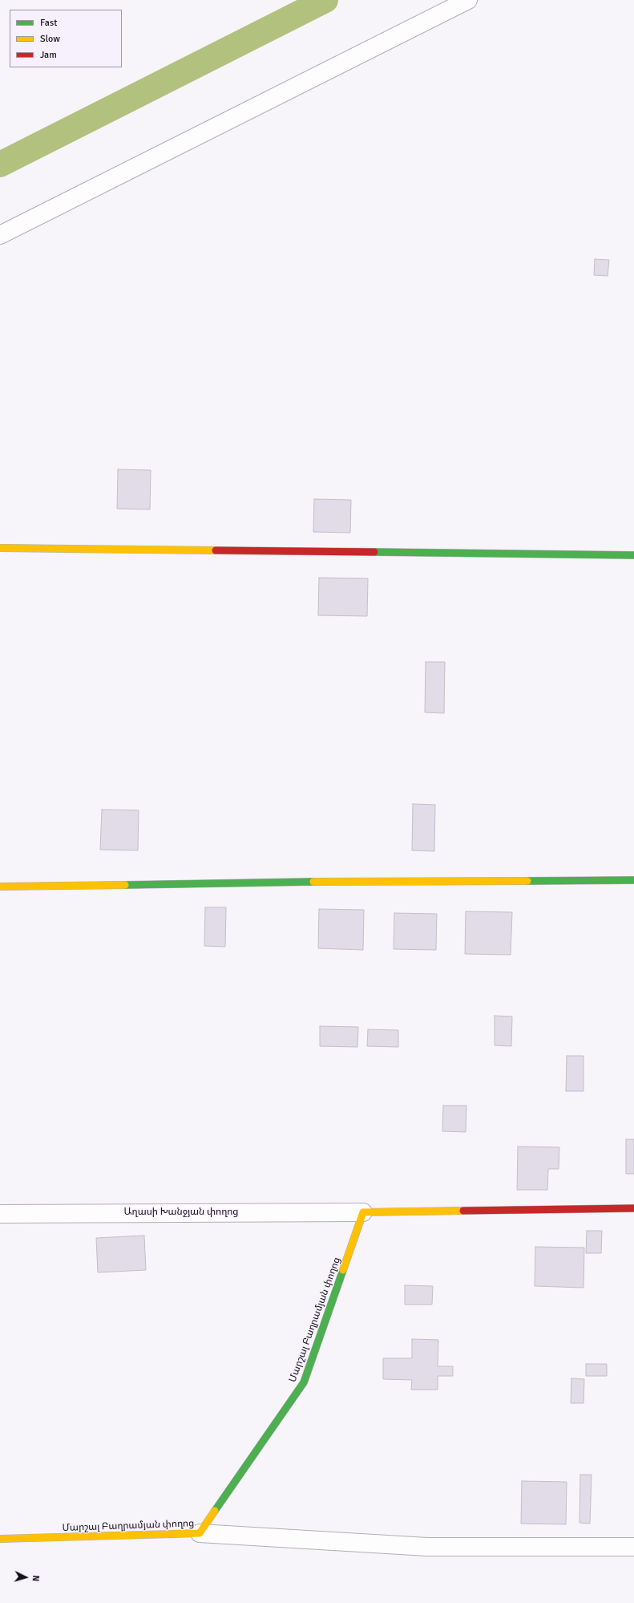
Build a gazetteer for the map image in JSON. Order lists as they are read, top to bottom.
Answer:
{
  "streets": {
    "street": ["Աղասի Խանջյան փողոց", "Մարշալ Բաղրամյան փողոց"]
  },
  "crossings": [
    ["Աղասի Խանջյան փողոց", "Մարշալ Բաղրամյան փողոց"]
  ],
  "legend": ["Fast", "Slow", "Jam"],
  "north": "right"
}
